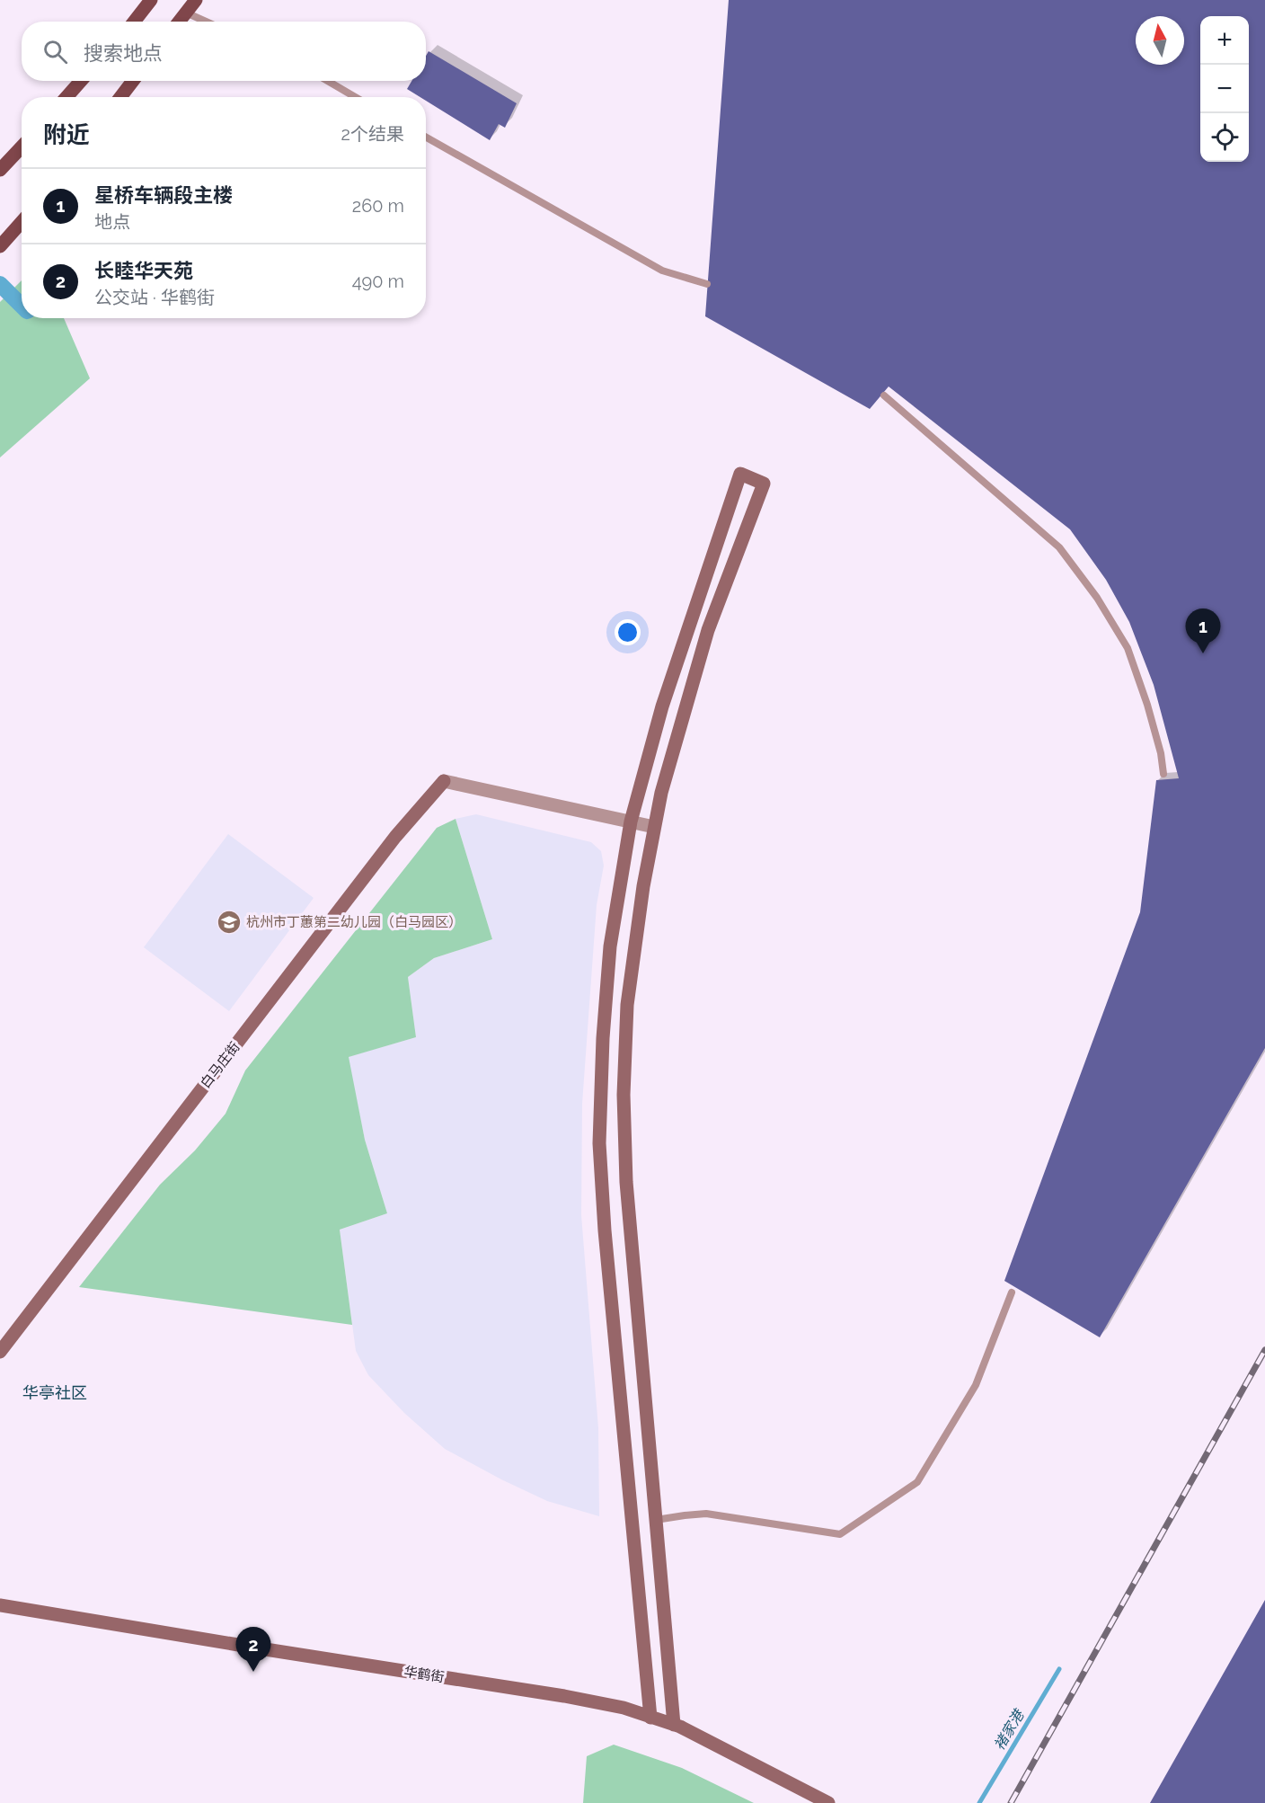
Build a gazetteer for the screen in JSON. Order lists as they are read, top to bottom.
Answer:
{
  "streets": {
    "street": ["白马庄街", "华鹤街"]
  },
  "districts": ["华亭社区"],
  "water": ["褚家港"],
  "places": {
    "school or university": ["杭州市丁蕙第二幼儿园（白马园区）"]
  },
  "north": "top",
  "page": {
    "map_buttons": ["+", "−"],
    "search": "搜索地点",
    "heading": ["附近", "2个结果"],
    "list": [
      {
        "mark": "1",
        "name": "星桥车辆段主楼",
        "note": "地点",
        "value": "260 m"
      },
      {
        "mark": "2",
        "name": "长睦华天苑",
        "note": "公交站 · 华鹤街",
        "value": "490 m"
      }
    ],
    "pins": ["1", "2"]
  }
}
